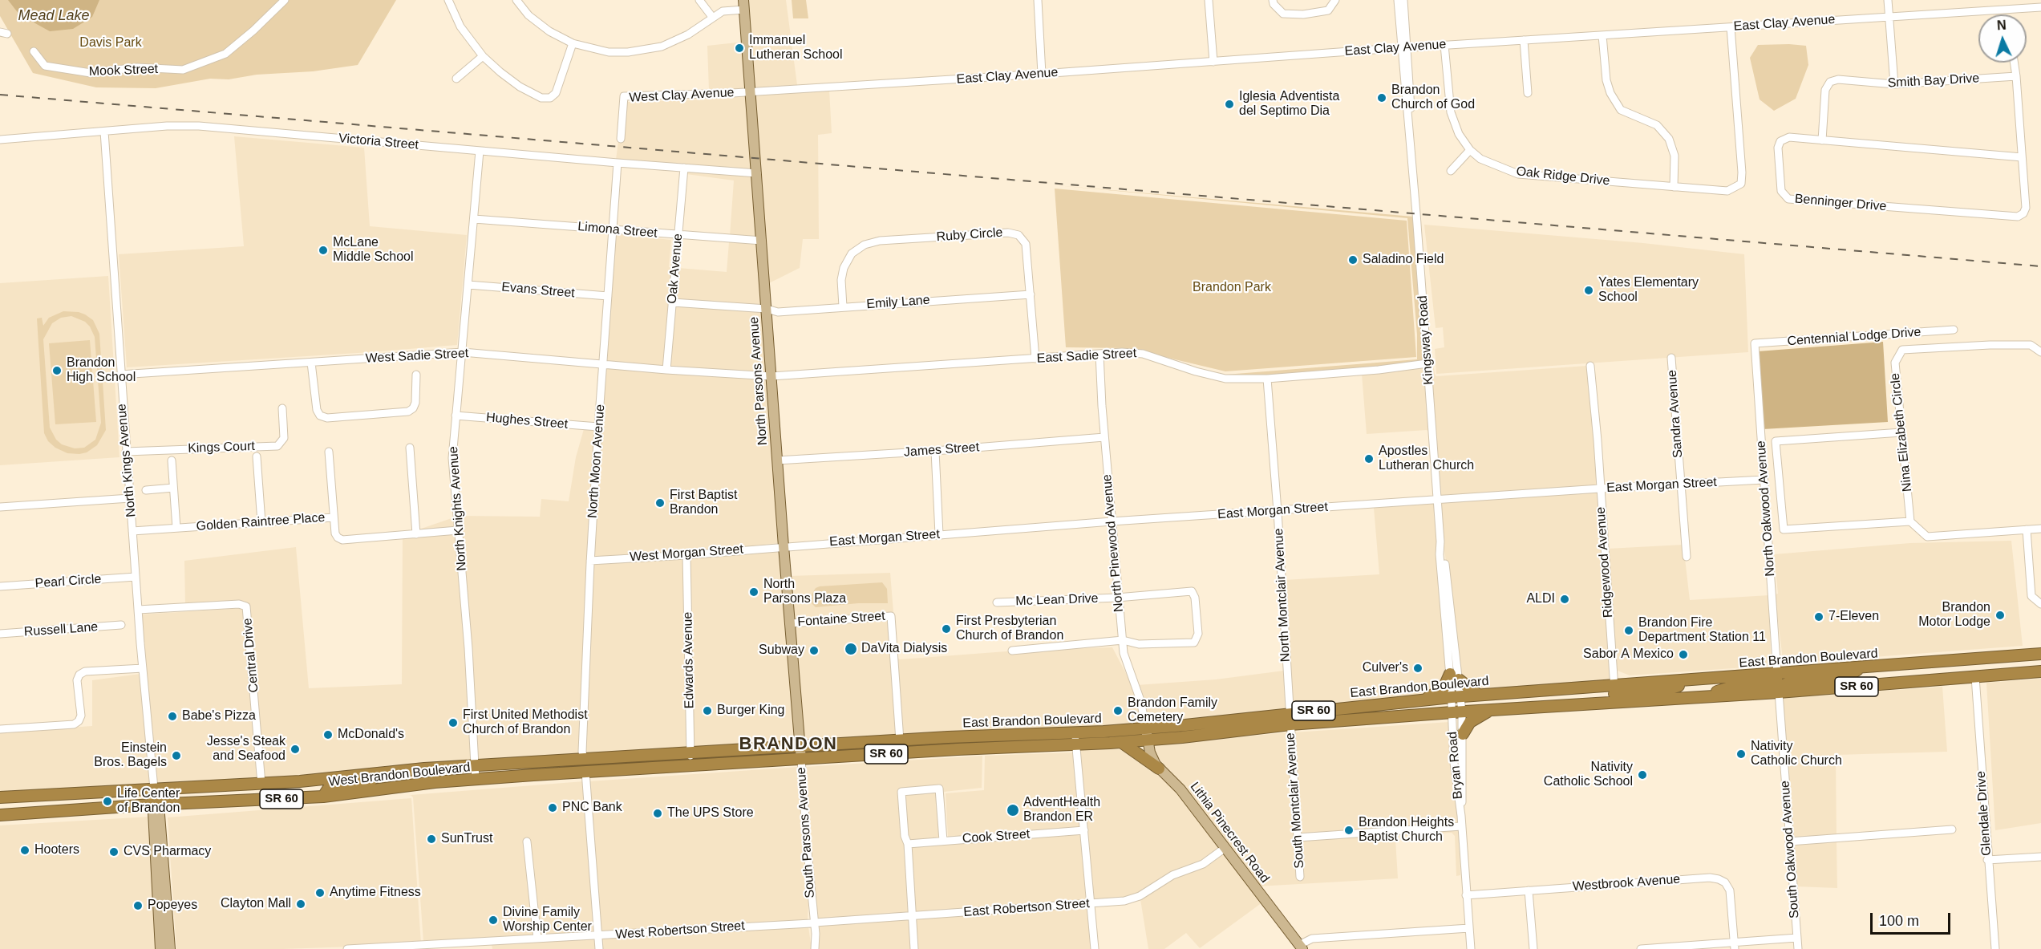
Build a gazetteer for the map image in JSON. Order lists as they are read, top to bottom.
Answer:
{
  "streets": {
    "highway": ["East Brandon Boulevard", "SR 60", "West Brandon Boulevard"],
    "main road": ["North Parsons Avenue", "Lithia Pinecrest Road"],
    "street": [
      "East Clay Avenue",
      "Mook Street",
      "Smith Bay Drive",
      "West Clay Avenue",
      "Victoria Street",
      "Oak Ridge Drive",
      "Benninger Drive",
      "Limona Street",
      "Ruby Circle",
      "Oak Avenue",
      "Evans Street",
      "Emily Lane",
      "Centennial Lodge Drive",
      "Kingsway Road",
      "West Sadie Street",
      "East Sadie Street",
      "Sandra Avenue",
      "Hughes Street",
      "Nina Elizabeth Circle",
      "Kings Court",
      "James Street",
      "North Kings Avenue",
      "North Moon Avenue",
      "East Morgan Street",
      "North Knights Avenue",
      "North Oakwood Avenue",
      "Golden Raintree Place",
      "North Pinewood Avenue",
      "West Morgan Street",
      "Ridgewood Avenue",
      "Pearl Circle",
      "North Montclair Avenue",
      "Mc Lean Drive",
      "Fontaine Street",
      "Russell Lane",
      "Central Drive",
      "Edwards Avenue",
      "Bryan Road",
      "South Montclair Avenue",
      "Glendale Drive",
      "South Parsons Avenue",
      "Cook Street",
      "South Oakwood Avenue",
      "Westbrook Avenue",
      "East Robertson Street",
      "West Robertson Street"
    ]
  },
  "crossings": [
    ["East Clay Avenue", "West Clay Avenue"],
    ["East Clay Avenue", "Oak Ridge Drive"],
    ["East Clay Avenue", "Kingsway Road"],
    ["East Clay Avenue", "North Parsons Avenue"],
    ["Smith Bay Drive", "Benninger Drive"],
    ["West Clay Avenue", "North Parsons Avenue"],
    ["Victoria Street", "Oak Avenue"],
    ["Victoria Street", "North Parsons Avenue"],
    ["Victoria Street", "North Kings Avenue"],
    ["Victoria Street", "North Moon Avenue"],
    ["Victoria Street", "North Knights Avenue"],
    ["Limona Street", "Oak Avenue"],
    ["Limona Street", "North Parsons Avenue"],
    ["Limona Street", "North Moon Avenue"],
    ["Limona Street", "North Knights Avenue"],
    ["Ruby Circle", "Emily Lane"],
    ["Ruby Circle", "East Sadie Street"],
    ["Oak Avenue", "West Sadie Street"],
    ["Evans Street", "North Moon Avenue"],
    ["Evans Street", "North Knights Avenue"],
    ["Emily Lane", "North Parsons Avenue"],
    ["Centennial Lodge Drive", "North Oakwood Avenue"],
    ["Kingsway Road", "East Sadie Street"],
    ["Kingsway Road", "East Morgan Street"],
    ["Kingsway Road", "East Brandon Boulevard"],
    ["Kingsway Road", "Bryan Road"],
    ["West Sadie Street", "East Sadie Street"],
    ["West Sadie Street", "North Parsons Avenue"],
    ["West Sadie Street", "North Kings Avenue"],
    ["West Sadie Street", "North Moon Avenue"],
    ["West Sadie Street", "North Knights Avenue"],
    ["East Sadie Street", "North Parsons Avenue"],
    ["East Sadie Street", "North Pinewood Avenue"],
    ["East Sadie Street", "North Montclair Avenue"],
    ["North Parsons Avenue", "James Street"],
    ["North Parsons Avenue", "East Morgan Street"],
    ["North Parsons Avenue", "West Morgan Street"],
    ["North Parsons Avenue", "Fontaine Street"],
    ["North Parsons Avenue", "East Brandon Boulevard"],
    ["North Parsons Avenue", "West Brandon Boulevard"],
    ["North Parsons Avenue", "South Parsons Avenue"],
    ["Sandra Avenue", "East Morgan Street"],
    ["Hughes Street", "North Moon Avenue"],
    ["Hughes Street", "North Knights Avenue"],
    ["Kings Court", "North Kings Avenue"],
    ["James Street", "North Pinewood Avenue"],
    ["North Kings Avenue", "Golden Raintree Place"],
    ["North Kings Avenue", "Pearl Circle"],
    ["North Kings Avenue", "Central Drive"],
    ["North Kings Avenue", "West Brandon Boulevard"],
    ["North Moon Avenue", "West Morgan Street"],
    ["North Moon Avenue", "West Brandon Boulevard"],
    ["East Morgan Street", "North Oakwood Avenue"],
    ["East Morgan Street", "North Pinewood Avenue"],
    ["East Morgan Street", "West Morgan Street"],
    ["East Morgan Street", "Ridgewood Avenue"],
    ["East Morgan Street", "North Montclair Avenue"],
    ["North Knights Avenue", "Golden Raintree Place"],
    ["North Knights Avenue", "West Brandon Boulevard"],
    ["North Oakwood Avenue", "East Brandon Boulevard"],
    ["North Pinewood Avenue", "Mc Lean Drive"],
    ["North Pinewood Avenue", "East Brandon Boulevard"],
    ["North Pinewood Avenue", "Lithia Pinecrest Road"],
    ["West Morgan Street", "Edwards Avenue"],
    ["Ridgewood Avenue", "East Brandon Boulevard"],
    ["North Montclair Avenue", "East Brandon Boulevard"],
    ["North Montclair Avenue", "South Montclair Avenue"],
    ["Fontaine Street", "East Brandon Boulevard"],
    ["Central Drive", "West Brandon Boulevard"],
    ["East Brandon Boulevard", "Bryan Road"],
    ["East Brandon Boulevard", "West Brandon Boulevard"],
    ["East Brandon Boulevard", "South Montclair Avenue"],
    ["East Brandon Boulevard", "Glendale Drive"],
    ["East Brandon Boulevard", "South Parsons Avenue"],
    ["East Brandon Boulevard", "Lithia Pinecrest Road"],
    ["East Brandon Boulevard", "South Oakwood Avenue"],
    ["Edwards Avenue", "West Brandon Boulevard"],
    ["Bryan Road", "Westbrook Avenue"],
    ["West Brandon Boulevard", "South Parsons Avenue"],
    ["South Parsons Avenue", "East Robertson Street"],
    ["South Parsons Avenue", "West Robertson Street"],
    ["Lithia Pinecrest Road", "East Robertson Street"],
    ["East Robertson Street", "West Robertson Street"]
  ],
  "districts": ["BRANDON"],
  "water": ["Mead Lake"],
  "parks": ["Davis Park", "Brandon Park"],
  "places": [
    "Immanuel Lutheran School",
    "Brandon Church of God",
    "Iglesia Adventista del Septimo Dia",
    "McLane Middle School",
    "Saladino Field",
    "Yates Elementary School",
    "Brandon High School",
    "Apostles Lutheran Church",
    "First Baptist Brandon",
    "North Parsons Plaza",
    "ALDI",
    "Brandon Motor Lodge",
    "7-Eleven",
    "First Presbyterian Church of Brandon",
    "Brandon Fire Department Station 11",
    "DaVita Dialysis",
    "Subway",
    "Sabor A Mexico",
    "Culver's",
    "Burger King",
    "Brandon Family Cemetery",
    "Babe's Pizza",
    "First United Methodist Church of Brandon",
    "McDonald's",
    "Jesse's Steak and Seafood",
    "Nativity Catholic Church",
    "Einstein Bros. Bagels",
    "Nativity Catholic School",
    "Life Center of Brandon",
    "PNC Bank",
    "AdventHealth Brandon ER",
    "The UPS Store",
    "Brandon Heights Baptist Church",
    "SunTrust",
    "Hooters",
    "CVS Pharmacy",
    "Anytime Fitness",
    "Clayton Mall",
    "Popeyes",
    "Divine Family Worship Center"
  ],
  "scale_bar": "100 m",
  "north": "top"
}
